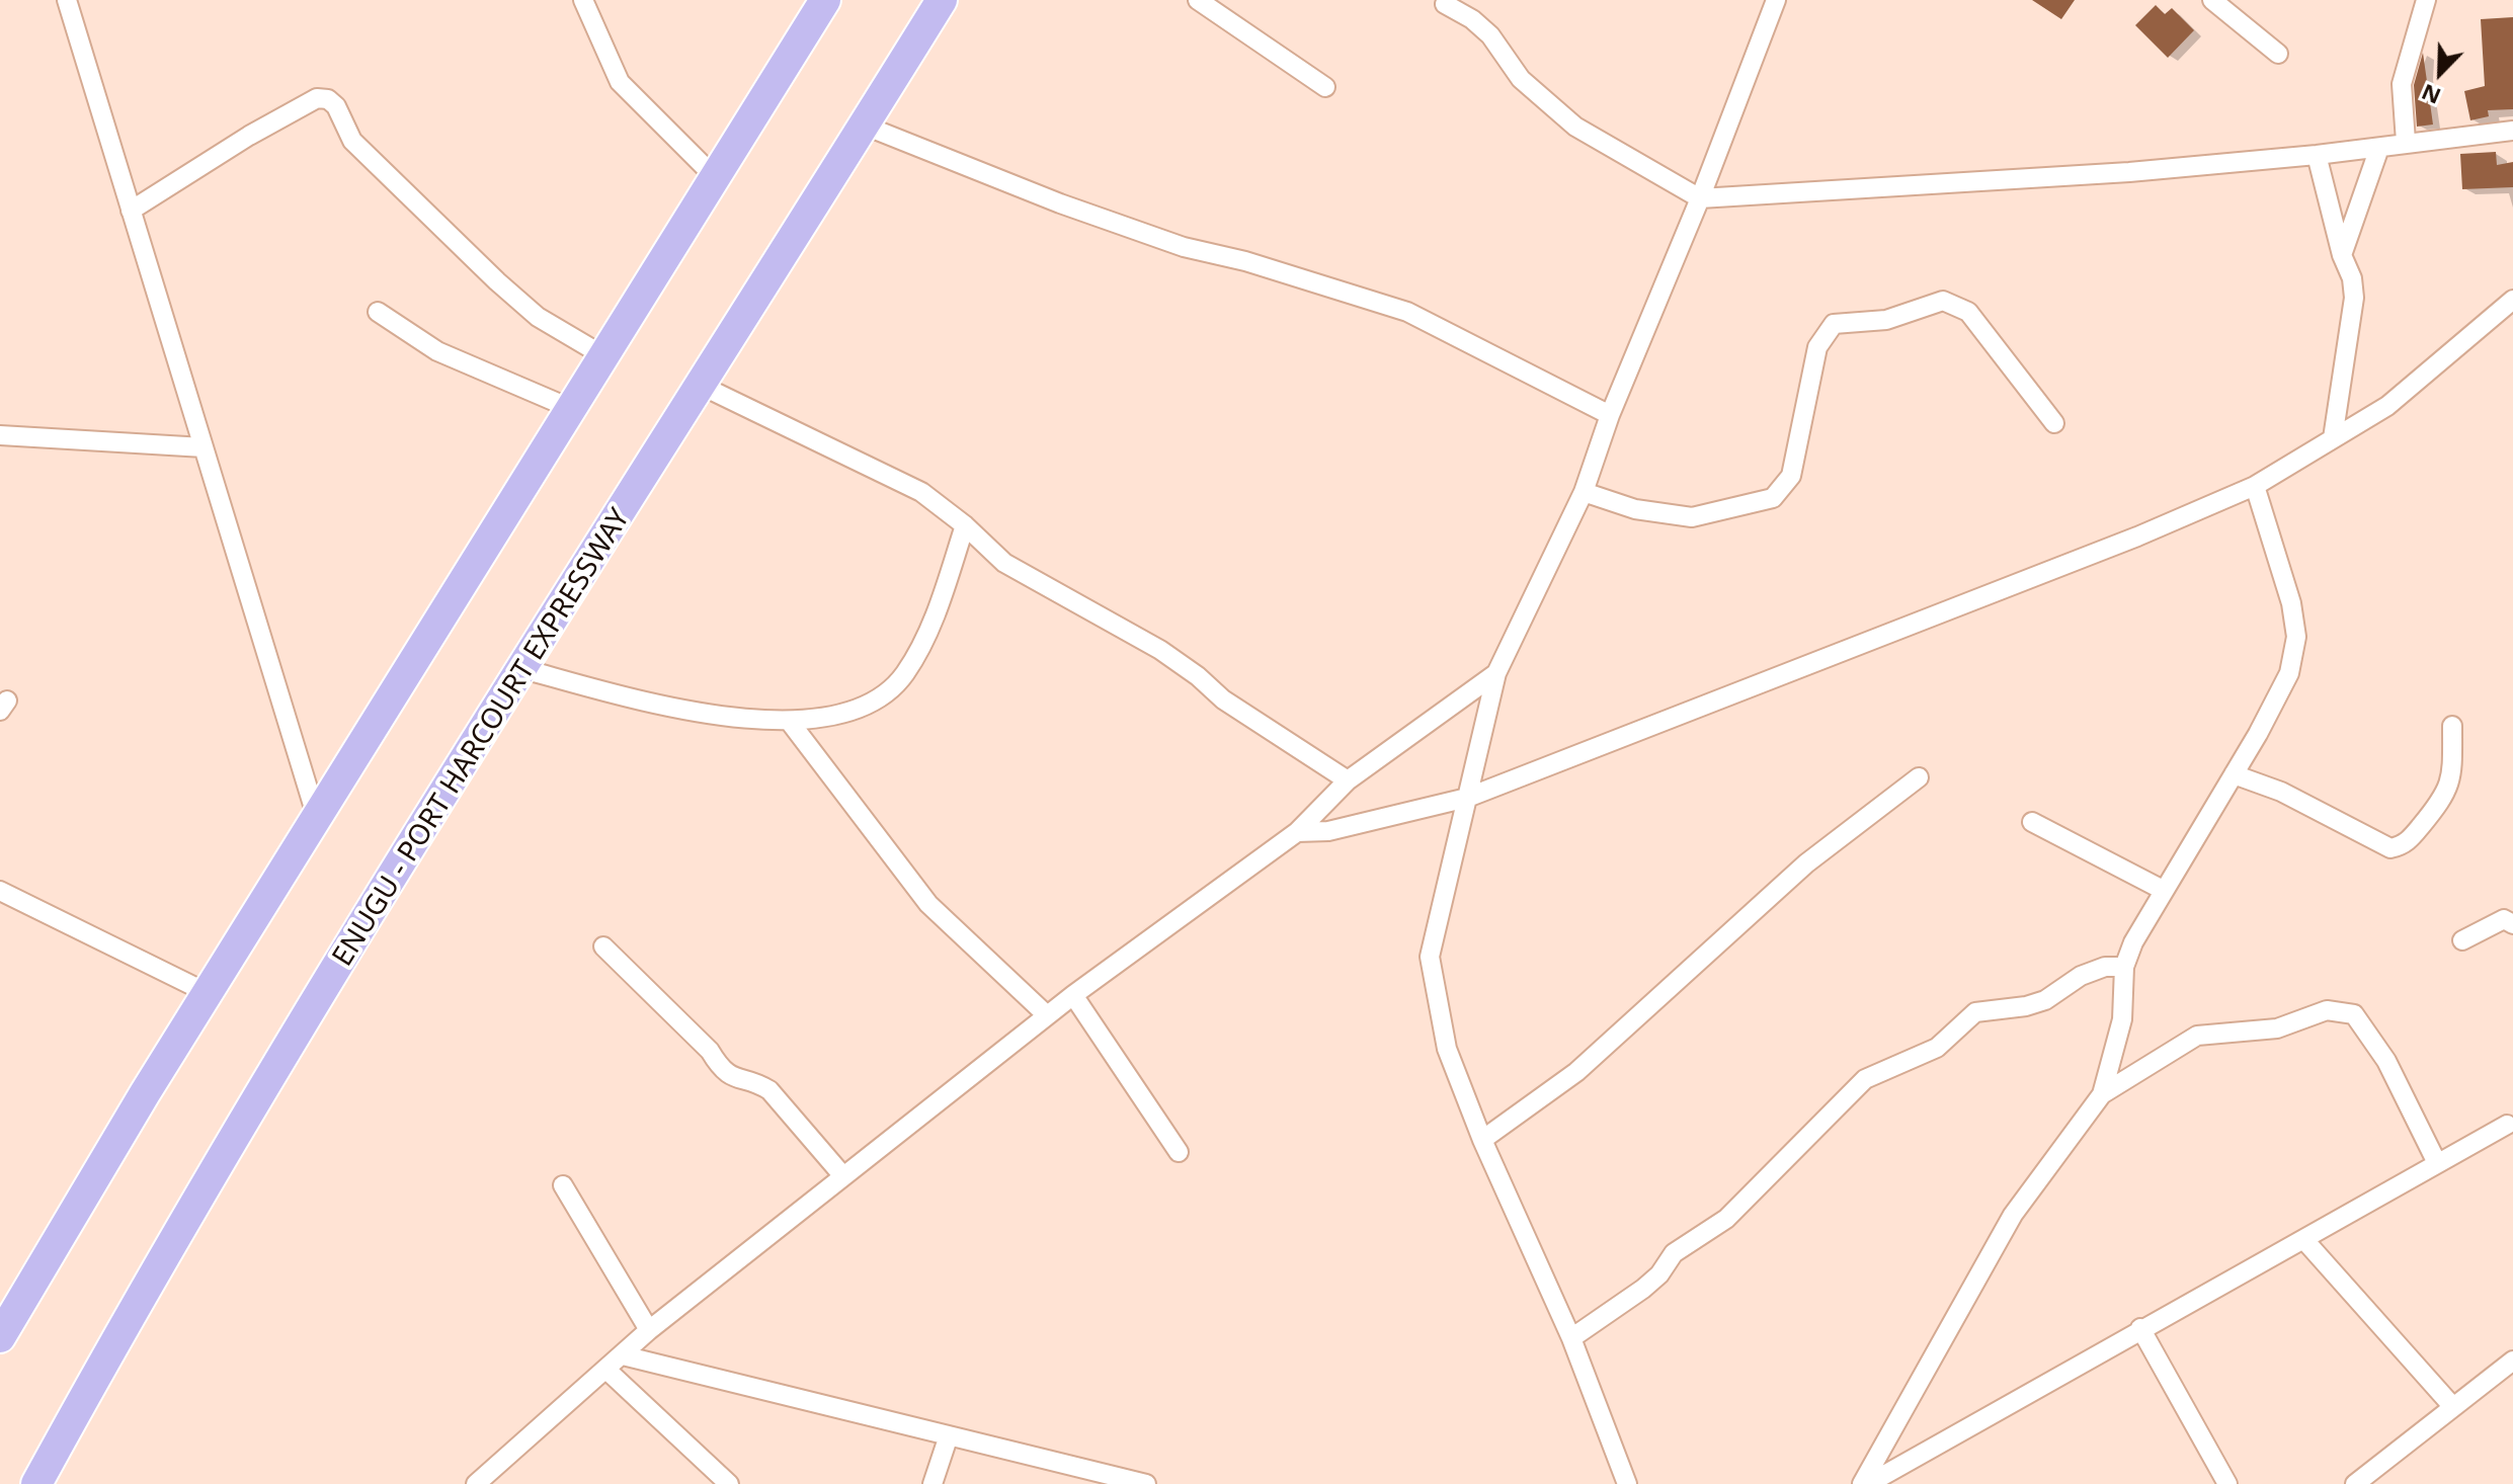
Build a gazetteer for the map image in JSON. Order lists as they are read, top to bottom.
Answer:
{
  "streets": {
    "highway": ["ENUGU - PORT HARCOURT EXPRESSWAY"]
  },
  "north": "bottom left"
}
